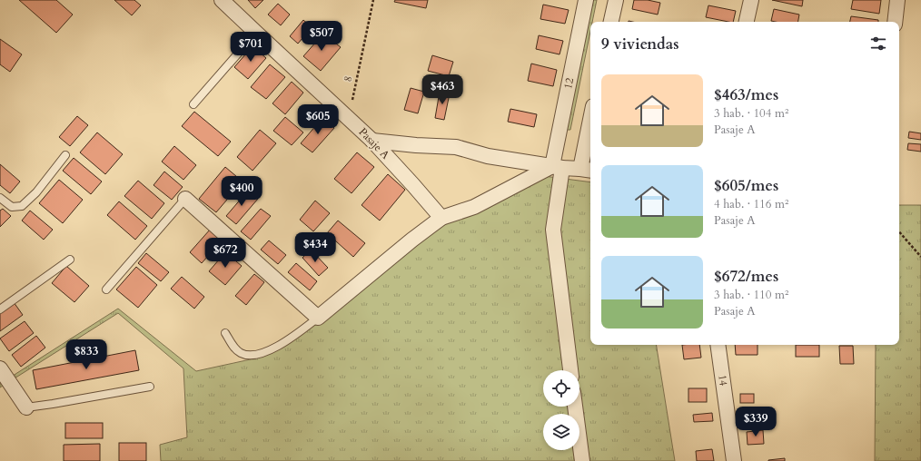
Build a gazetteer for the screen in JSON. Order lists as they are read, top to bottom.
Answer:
{
  "streets": {
    "street": ["12", "Pasaje A", "14"],
    "path": ["8"]
  },
  "crossings": [
    ["8", "Pasaje A"]
  ],
  "page": {
    "price": [
      "$507",
      "$701",
      "$463",
      "$605",
      "$400",
      "$434",
      "$672",
      "$833",
      "$339"
    ],
    "heading": "9 viviendas",
    "list": [
      {
        "name": "$463/mes",
        "note": "3 hab. · 104 m² · Pasaje A"
      },
      {
        "name": "$605/mes",
        "note": "4 hab. · 116 m² · Pasaje A"
      },
      {
        "name": "$672/mes",
        "note": "3 hab. · 110 m² · Pasaje A"
      }
    ]
  }
}
